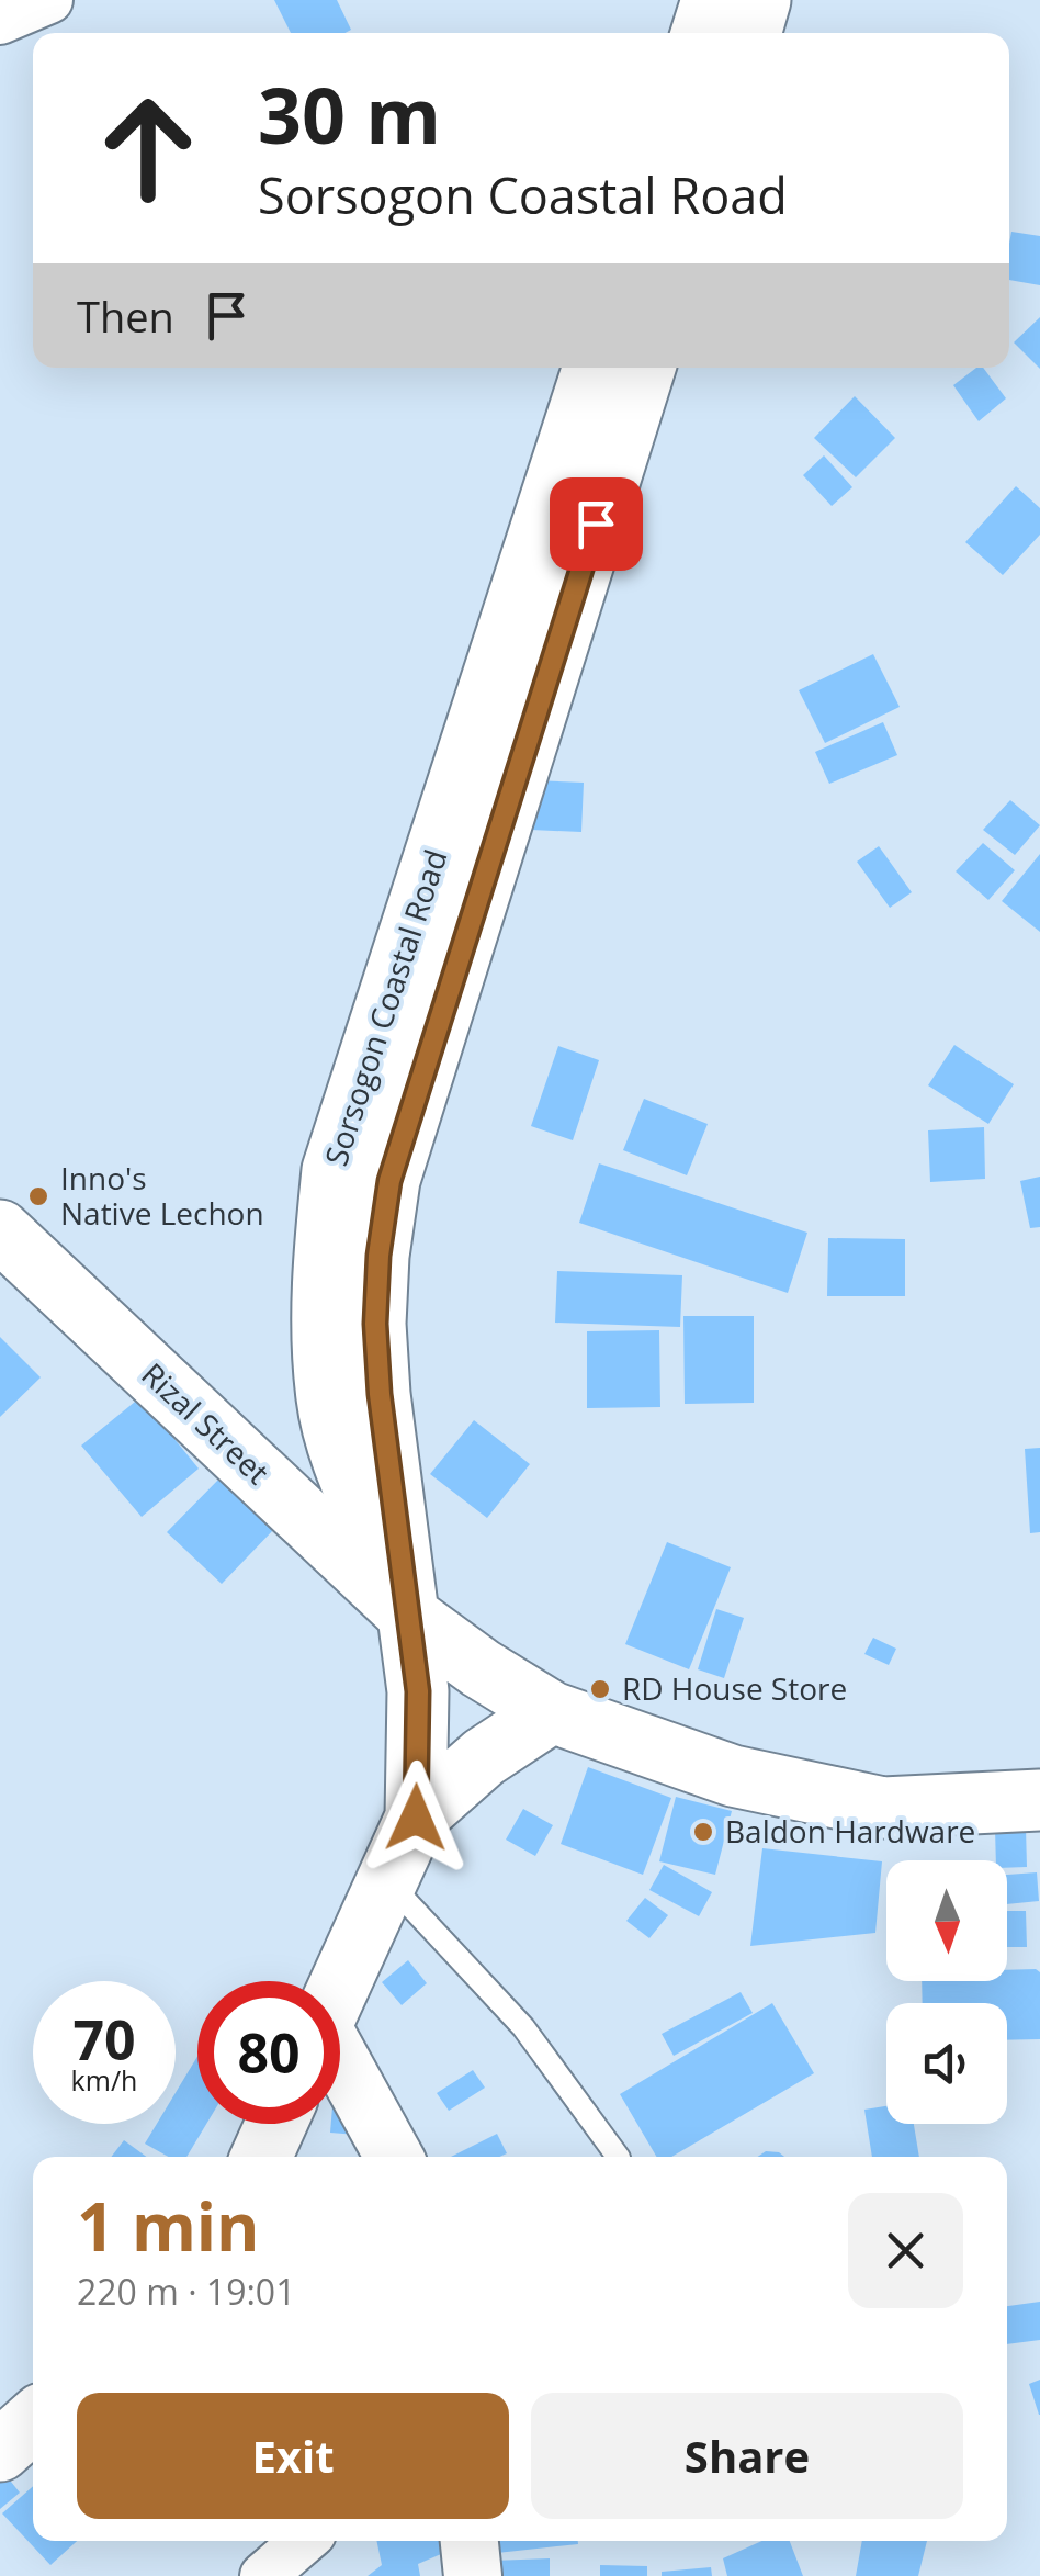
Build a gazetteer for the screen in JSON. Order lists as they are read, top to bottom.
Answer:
{
  "streets": {
    "main road": ["Sorsogon Coastal Road", "Rizal Street"]
  },
  "crossings": [
    ["Sorsogon Coastal Road", "Rizal Street"]
  ],
  "places": ["Inno's Native Lechon", "RD House Store", "Baldon Hardware"],
  "north": "bottom",
  "page": {
    "turn": ["30 m", "Sorsogon Coastal Road"],
    "then": "Then",
    "speed": "70 km/h",
    "limit": "80",
    "heading": ["1 min", "220 m · 19:01"],
    "buttons": ["Exit", "Share"]
  }
}
